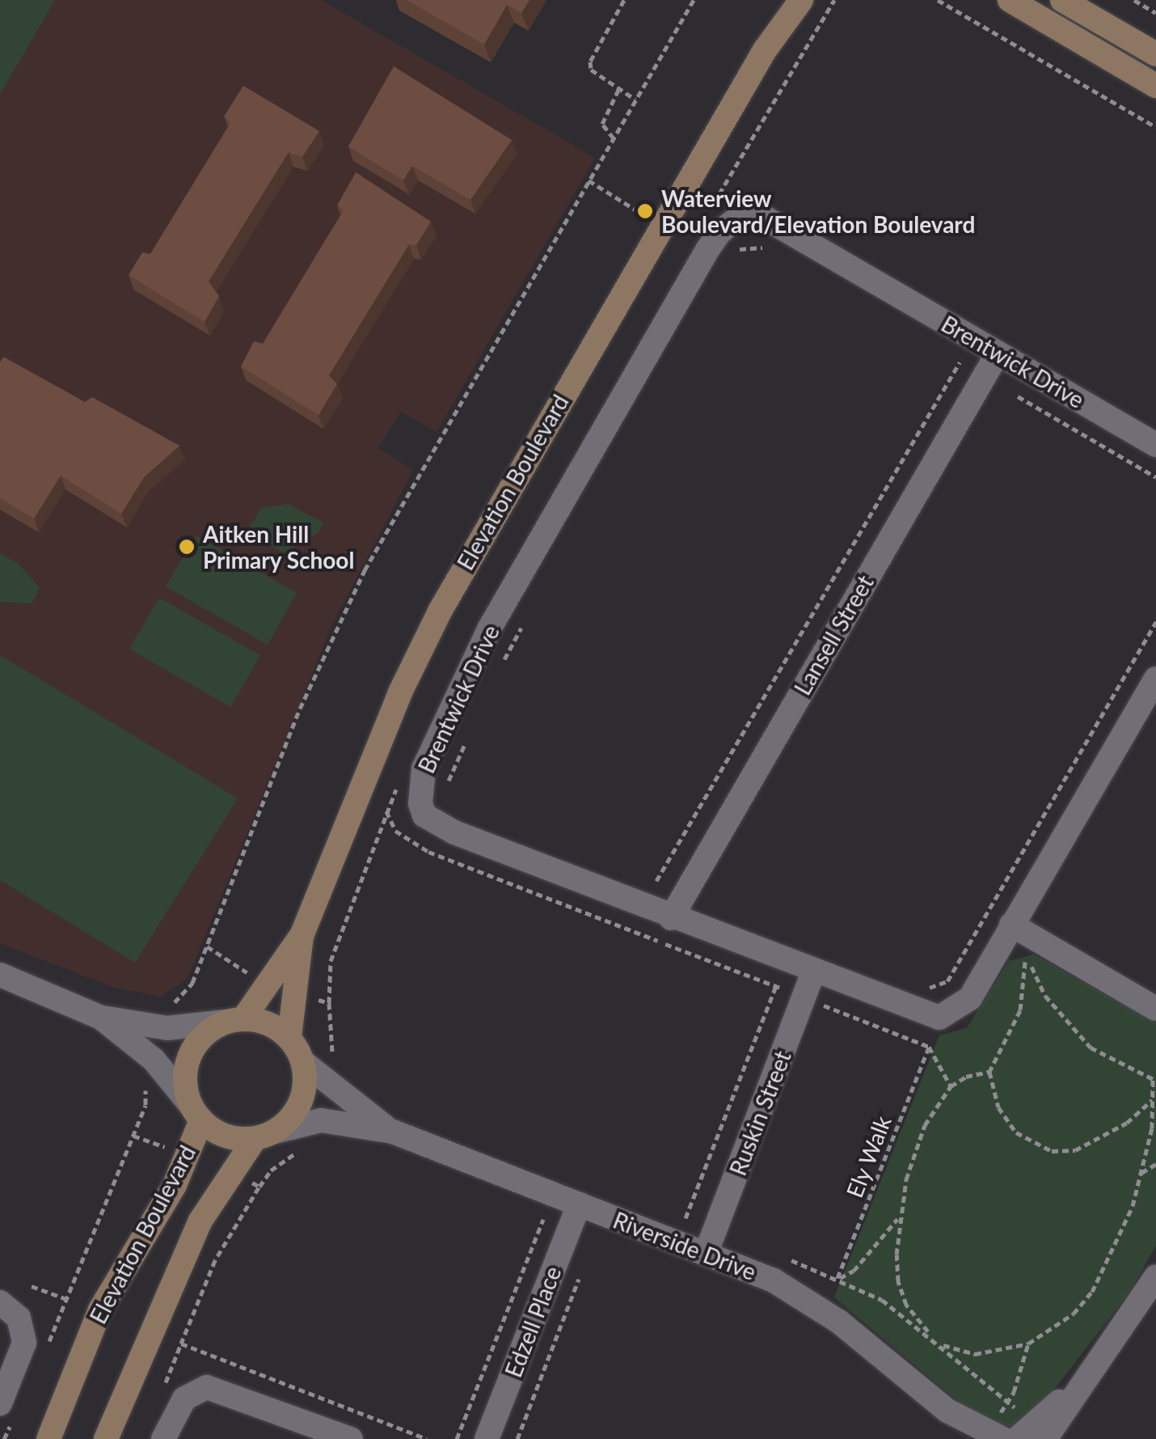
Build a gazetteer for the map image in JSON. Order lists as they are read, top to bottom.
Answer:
{
  "streets": {
    "street": [
      "Brentwick Drive",
      "Elevation Boulevard",
      "Lansell Street",
      "Ruskin Street",
      "Riverside Drive",
      "Edzell Place"
    ],
    "path": ["Ely Walk"]
  },
  "crossings": [
    ["Brentwick Drive", "Lansell Street"],
    ["Brentwick Drive", "Ruskin Street"],
    ["Elevation Boulevard", "Riverside Drive"],
    ["Ruskin Street", "Riverside Drive"],
    ["Riverside Drive", "Edzell Place"]
  ],
  "places": ["Waterview Boulevard/Elevation Boulevard", "Aitken Hill Primary School"]
}
